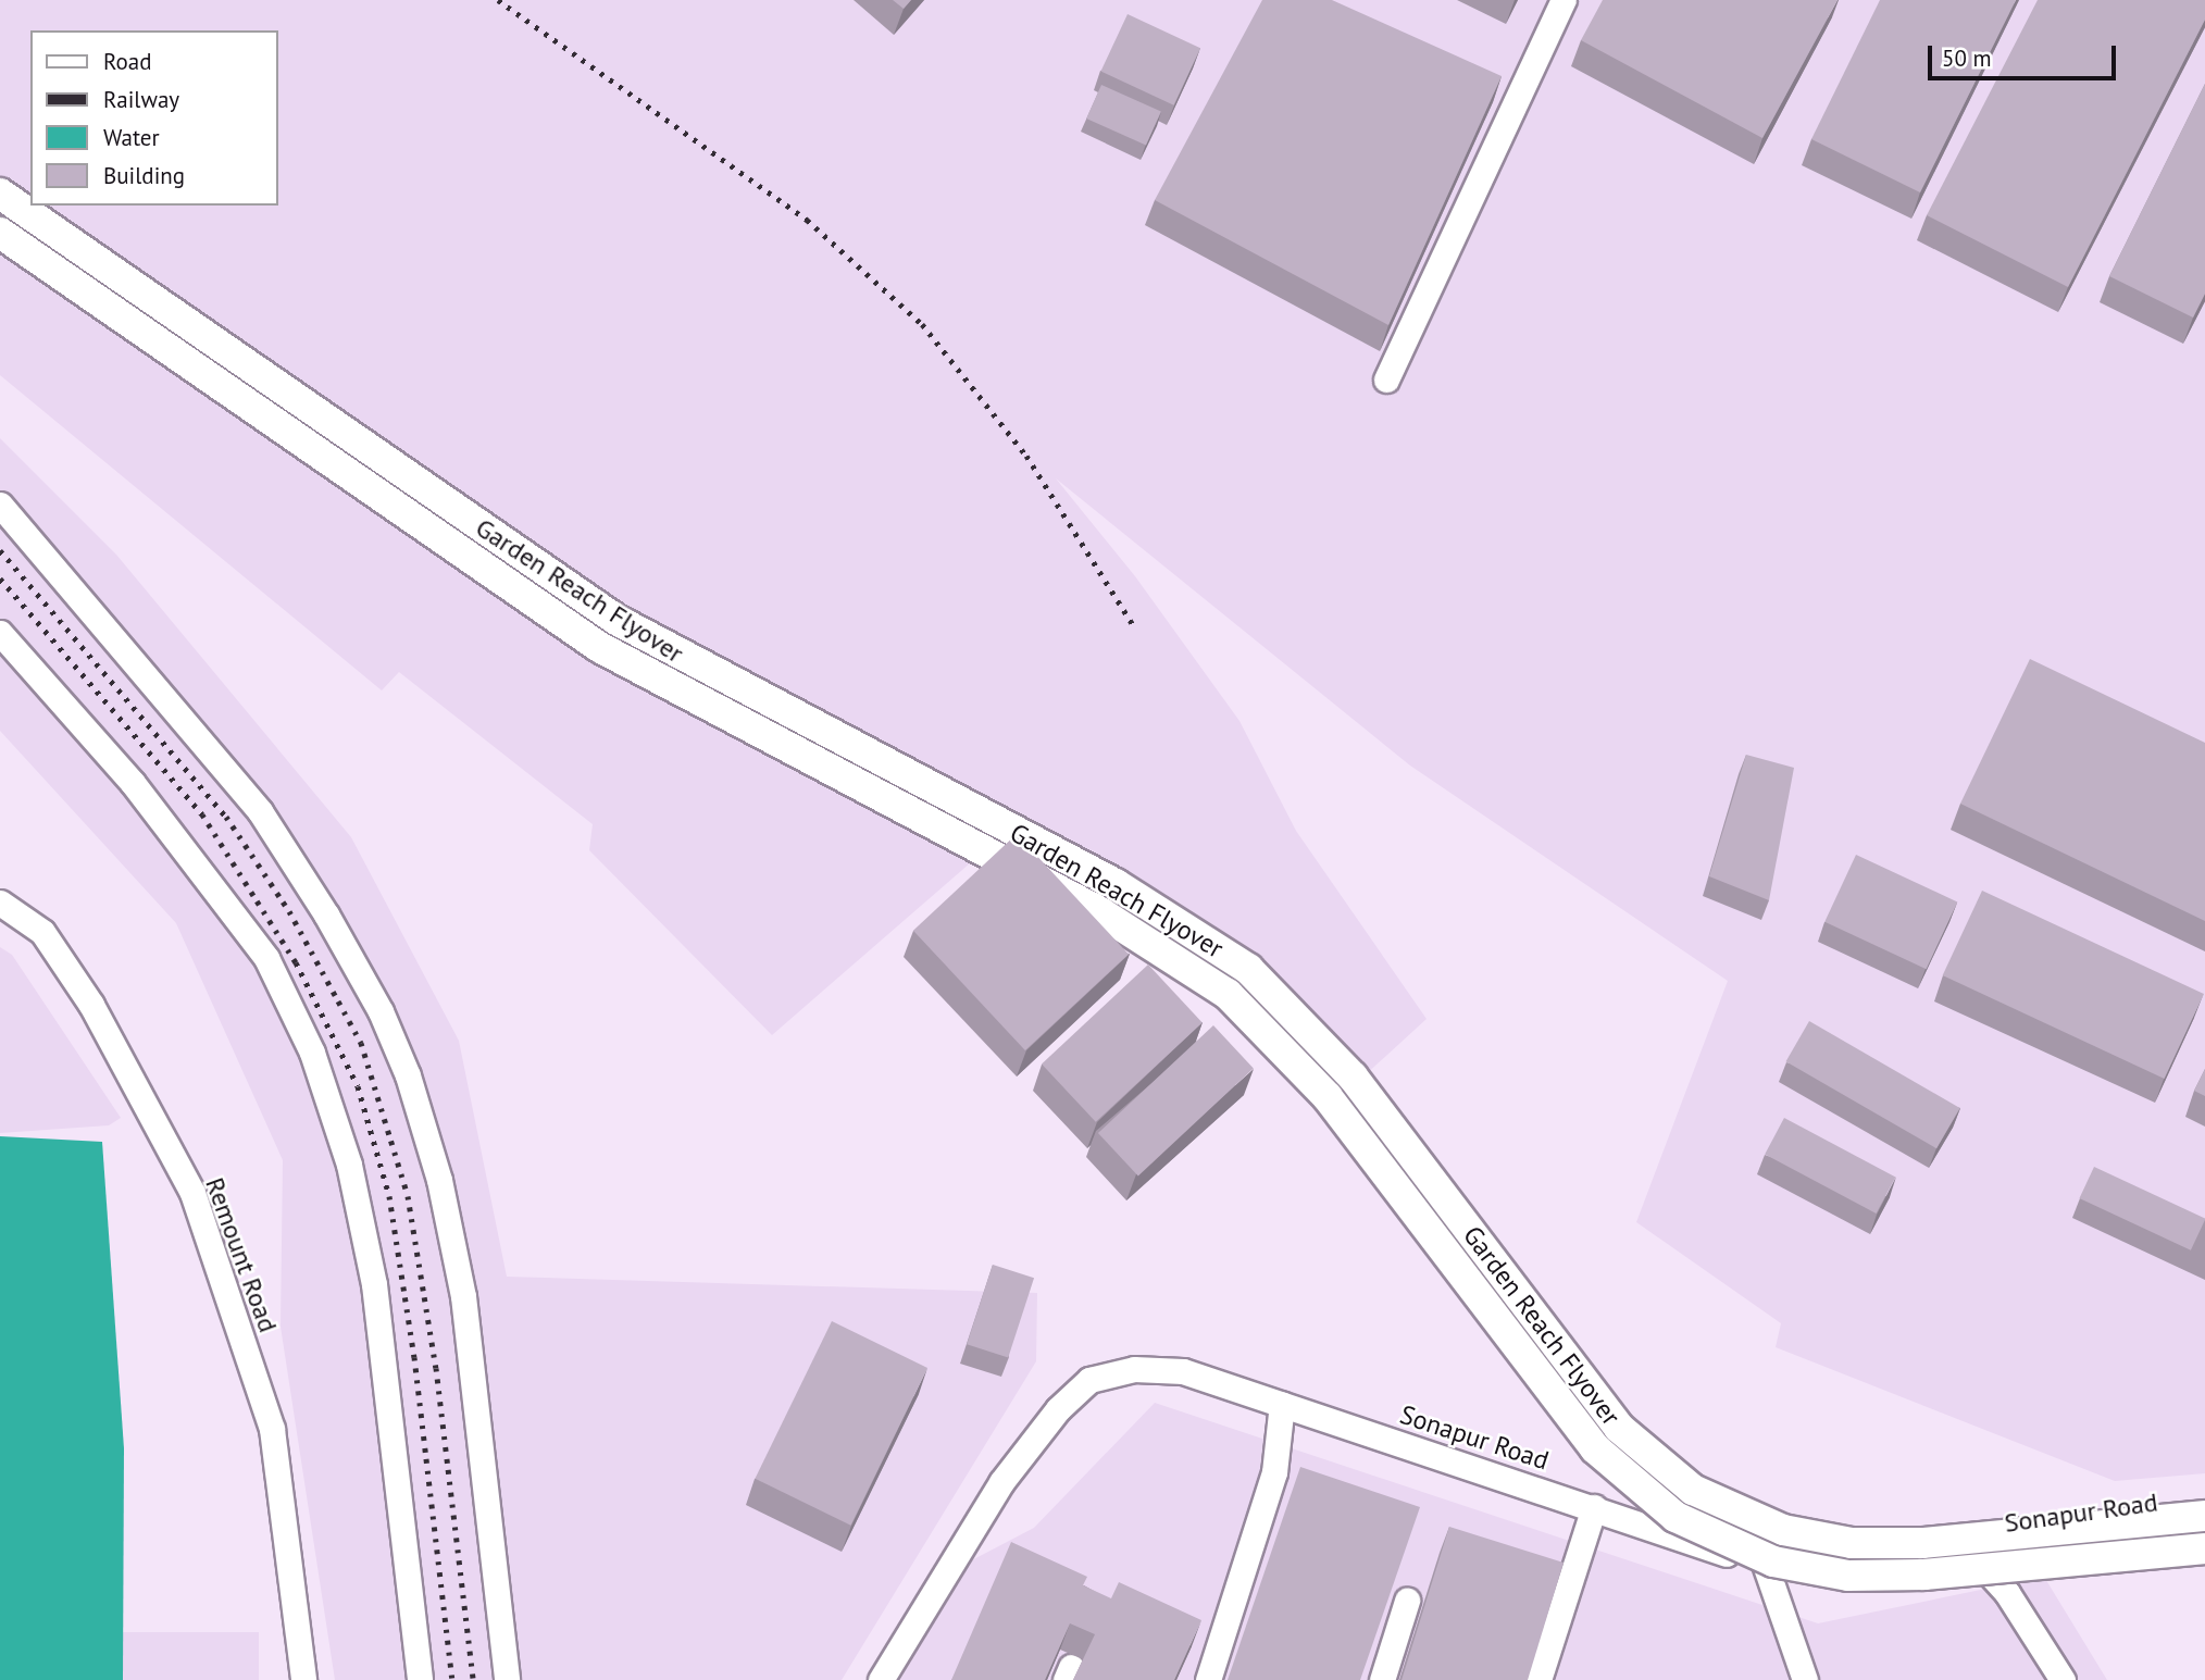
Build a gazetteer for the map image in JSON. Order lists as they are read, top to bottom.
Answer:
{
  "streets": {
    "main road": ["Garden Reach Flyover"],
    "street": ["Remount Road", "Sonapur Road"]
  },
  "legend": [
    "Road",
    "Railway",
    "Water",
    "Building"
  ],
  "scale_bar": "50 m"
}
